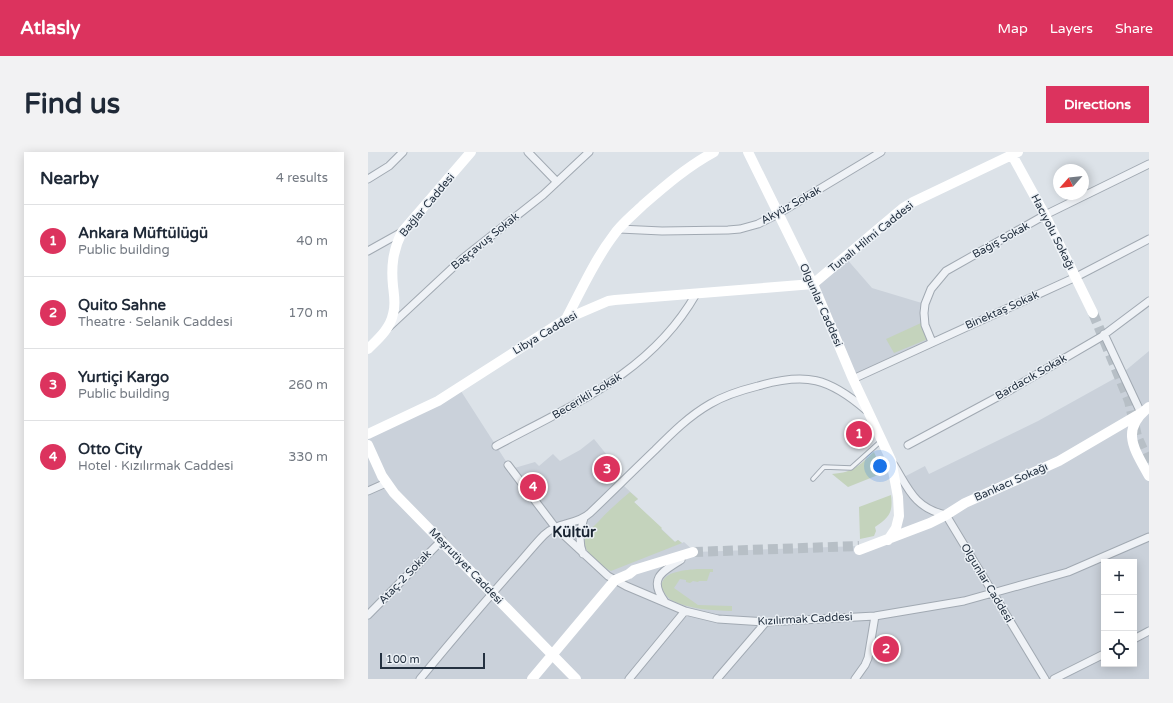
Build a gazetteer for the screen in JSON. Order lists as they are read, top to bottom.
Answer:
{
  "streets": {
    "main road": [
      "Bağlar Caddesi",
      "Hacıyolu Sokağı",
      "Tunalı Hilmi Caddesi",
      "Olgunlar Caddesi",
      "Libya Caddesi",
      "Bankacı Sokağı",
      "Meşrutiyet Caddesi"
    ],
    "street": [
      "Akyüz Sokak",
      "Bağış Sokak",
      "Başçavuş Sokak",
      "Binektaş Sokak",
      "Bardacık Sokak",
      "Becerikli Sokak",
      "Ataç-2 Sokak",
      "Kızılırmak Caddesi"
    ]
  },
  "crossings": [
    ["Bağlar Caddesi", "Başçavuş Sokak"],
    ["Akyüz Sokak", "Olgunlar Caddesi"],
    ["Hacıyolu Sokağı", "Tunalı Hilmi Caddesi"],
    ["Hacıyolu Sokağı", "Bağış Sokak"],
    ["Hacıyolu Sokağı", "Binektaş Sokak"],
    ["Tunalı Hilmi Caddesi", "Olgunlar Caddesi"],
    ["Tunalı Hilmi Caddesi", "Libya Caddesi"],
    ["Bağış Sokak", "Binektaş Sokak"],
    ["Olgunlar Caddesi", "Binektaş Sokak"],
    ["Olgunlar Caddesi", "Libya Caddesi"],
    ["Olgunlar Caddesi", "Bankacı Sokağı"],
    ["Olgunlar Caddesi", "Kızılırmak Caddesi"],
    ["Libya Caddesi", "Becerikli Sokak"],
    ["Meşrutiyet Caddesi", "Ataç-2 Sokak"]
  ],
  "districts": ["Kültür"],
  "scale_bar": "100 m",
  "north": "bottom left",
  "page": {
    "header": "Atlasly",
    "nav": ["Map", "Layers", "Share"],
    "buttons": "Directions",
    "title": "Find us",
    "heading": ["Nearby", "4 results"],
    "list": [
      {
        "mark": "1",
        "name": "Ankara Müftülügü",
        "note": "Public building",
        "value": "40 m"
      },
      {
        "mark": "2",
        "name": "Quito Sahne",
        "note": "Theatre · Selanik Caddesi",
        "value": "170 m"
      },
      {
        "mark": "3",
        "name": "Yurtiçi Kargo",
        "note": "Public building",
        "value": "260 m"
      },
      {
        "mark": "4",
        "name": "Otto City",
        "note": "Hotel · Kızılırmak Caddesi",
        "value": "330 m"
      }
    ],
    "pins": [
      "1",
      "3",
      "4",
      "2"
    ],
    "map_buttons": ["+", "−"],
    "scale": "100 m"
  }
}
